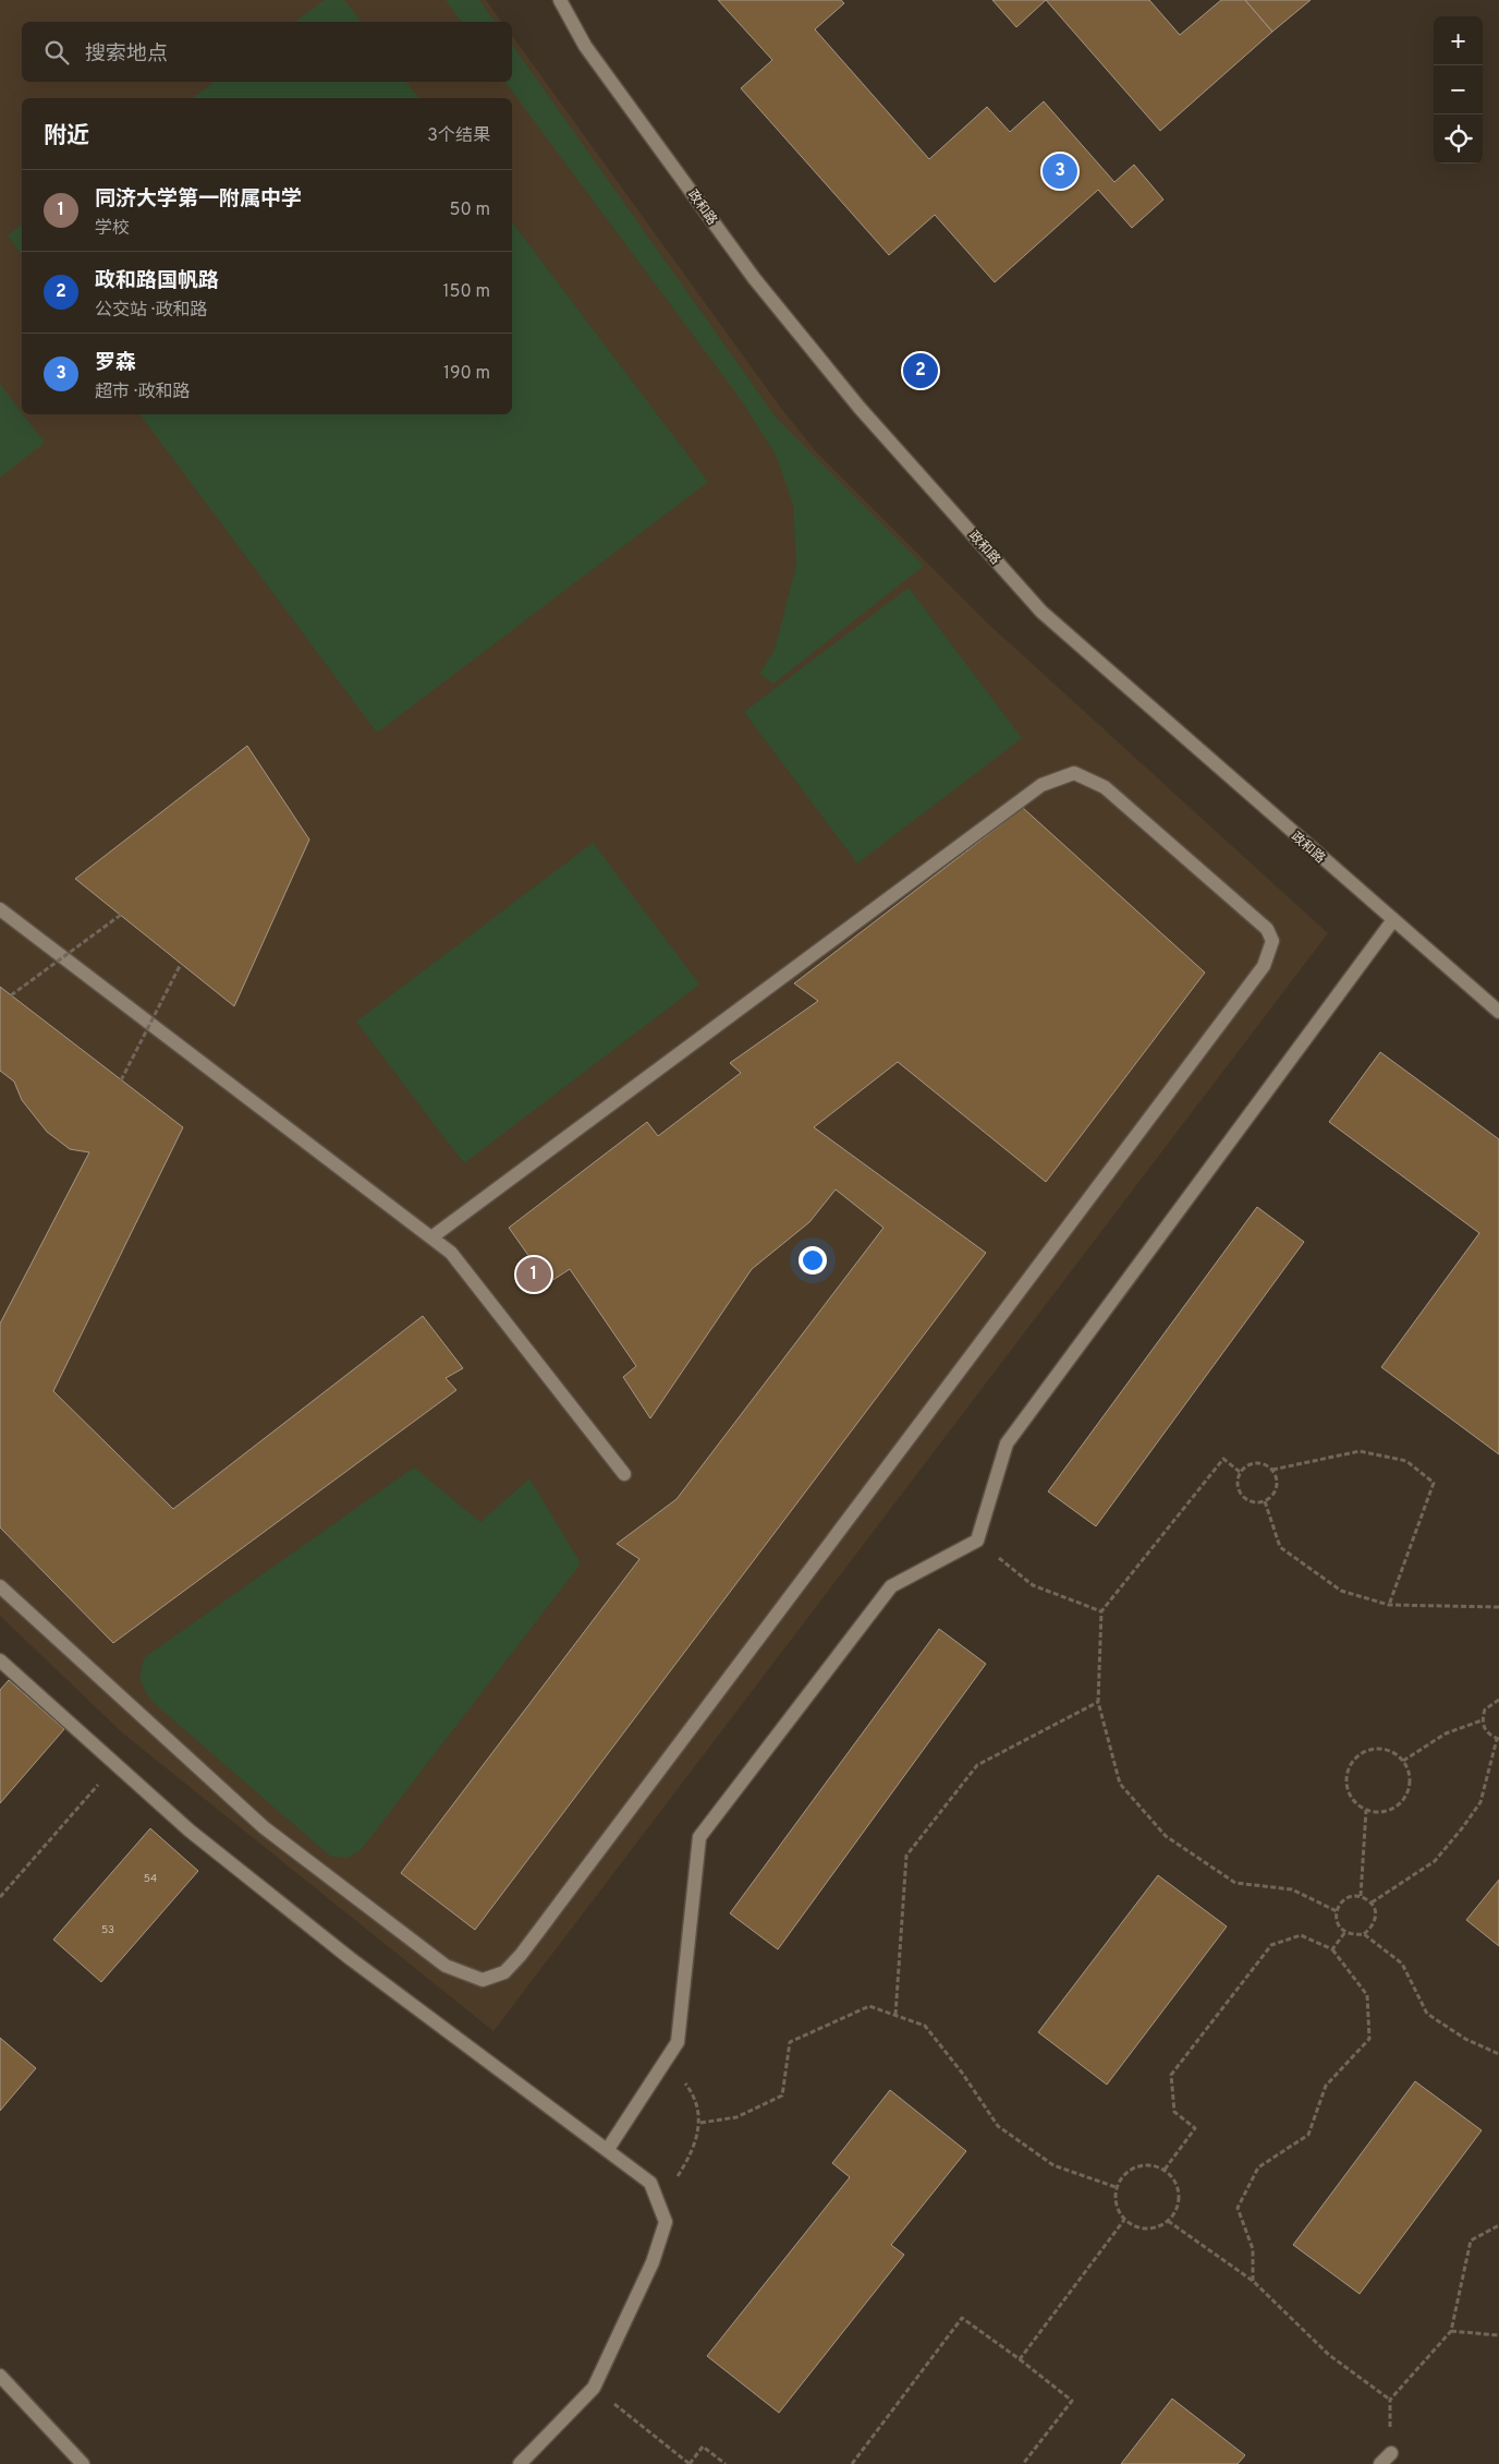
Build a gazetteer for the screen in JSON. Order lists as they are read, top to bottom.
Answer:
{
  "streets": {
    "street": ["政和路"]
  },
  "house_numbers": ["54", "53"],
  "page": {
    "map_buttons": ["+", "−"],
    "search": "搜索地点",
    "heading": ["附近", "3个结果"],
    "pins": ["3", "2", "1"],
    "list": [
      {
        "mark": "1",
        "name": "同济大学第一附属中学",
        "note": "学校",
        "value": "50 m"
      },
      {
        "mark": "2",
        "name": "政和路国帆路",
        "note": "公交站 · 政和路",
        "value": "150 m"
      },
      {
        "mark": "3",
        "name": "罗森",
        "note": "超市 · 政和路",
        "value": "190 m"
      }
    ]
  }
}
